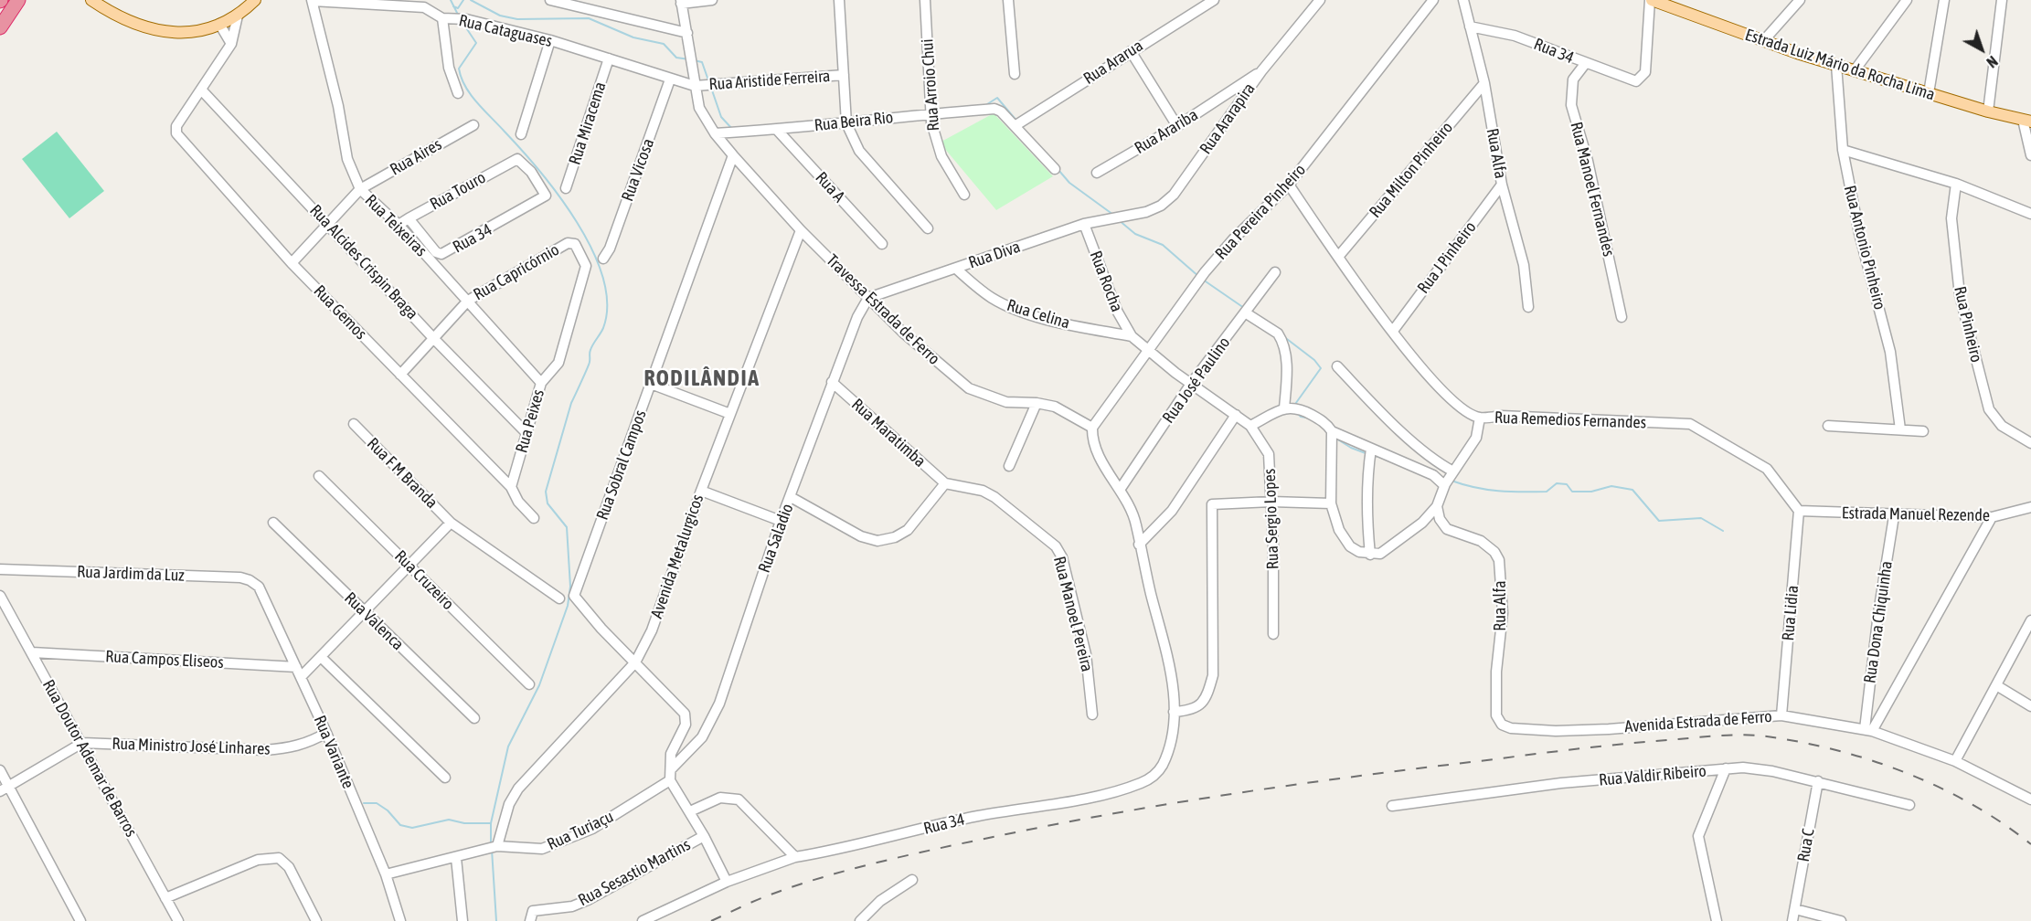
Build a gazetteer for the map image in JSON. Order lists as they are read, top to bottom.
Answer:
{
  "streets": {
    "main road": ["Estrada Luiz Mário da Rocha Lima"],
    "street": [
      "Rua Cataguases",
      "Rua 34",
      "Rua Ararua",
      "Rua Aristide Ferreira",
      "Rua Arroio Chui",
      "Rua Ararapira",
      "Rua Beira Rio",
      "Rua Miracema",
      "Rua Arariba",
      "Rua Alfa",
      "Rua Aires",
      "Rua Vicosa",
      "Rua Milton Pinheiro",
      "Rua A",
      "Rua Manoel Fernandes",
      "Rua Touro",
      "Rua Pereira Pinheiro",
      "Rua Teixeiras",
      "Rua Antonio Pinheiro",
      "Rua Diva",
      "Rua J Pinheiro",
      "Rua Alcides Crispin Braga",
      "Rua Capricórnio",
      "Rua Rocha",
      "Travessa Estrada de Ferro",
      "Rua Gemos",
      "Rua Celina",
      "Rua Pinheiro",
      "Rua José Paulino",
      "Rua Remedios Fernandes",
      "Rua Peixes",
      "Rua Maratimba",
      "Rua Sobral Campos",
      "Rua F M Branda",
      "Estrada Manuel Rezende",
      "Rua Sergio Lopes",
      "Rua Saladio",
      "Avenida Metalurgicos",
      "Rua Jardim da Luz",
      "Rua Cruzeiro",
      "Rua Lidia",
      "Rua Manoel Pereira",
      "Rua Valenca",
      "Rua Dona Chiquinha",
      "Rua Campos Eliseos",
      "Avenida Estrada de Ferro",
      "Rua Ministro José Linhares",
      "Rua Variante",
      "Rua Doutor Ademar de Barros",
      "Rua Valdir Ribeiro",
      "Rua Turiaçu",
      "Rua C",
      "Rua Sesastio Martins"
    ]
  },
  "crossings": [
    ["Rua Cataguases", "Rua Aristide Ferreira"],
    ["Rua Cataguases", "Rua Miracema"],
    ["Rua Cataguases", "Rua Vicosa"],
    ["Rua Cataguases", "Rua Teixeiras"],
    ["Rua Cataguases", "Travessa Estrada de Ferro"],
    ["Rua 34", "Estrada Luiz Mário da Rocha Lima"],
    ["Rua 34", "Rua Alfa"],
    ["Rua 34", "Rua Manoel Fernandes"],
    ["Rua 34", "Rua Touro"],
    ["Rua Ararua", "Rua Beira Rio"],
    ["Estrada Luiz Mário da Rocha Lima", "Rua Antonio Pinheiro"],
    ["Rua Aristide Ferreira", "Travessa Estrada de Ferro"],
    ["Rua Arroio Chui", "Rua Beira Rio"],
    ["Rua Ararapira", "Rua Arariba"],
    ["Rua Ararapira", "Rua Diva"],
    ["Rua Beira Rio", "Rua A"],
    ["Rua Beira Rio", "Travessa Estrada de Ferro"],
    ["Rua Alfa", "Rua Milton Pinheiro"],
    ["Rua Alfa", "Rua J Pinheiro"],
    ["Rua Alfa", "Avenida Estrada de Ferro"],
    ["Rua Aires", "Rua Teixeiras"],
    ["Rua Aires", "Rua Alcides Crispin Braga"],
    ["Rua Aires", "Rua Gemos"],
    ["Rua Milton Pinheiro", "Rua Remedios Fernandes"],
    ["Rua Touro", "Rua Teixeiras"],
    ["Rua Pereira Pinheiro", "Travessa Estrada de Ferro"],
    ["Rua Pereira Pinheiro", "Rua Remedios Fernandes"],
    ["Rua Pereira Pinheiro", "Rua Sergio Lopes"],
    ["Rua Teixeiras", "Rua Capricórnio"],
    ["Rua Teixeiras", "Rua Peixes"],
    ["Rua Diva", "Rua Rocha"],
    ["Rua Diva", "Travessa Estrada de Ferro"],
    ["Rua Diva", "Rua Celina"],
    ["Rua Diva", "Rua Saladio"],
    ["Rua J Pinheiro", "Rua Remedios Fernandes"],
    ["Rua Alcides Crispin Braga", "Rua Capricórnio"],
    ["Rua Alcides Crispin Braga", "Rua Gemos"],
    ["Rua Alcides Crispin Braga", "Rua Peixes"],
    ["Rua Capricórnio", "Rua Gemos"],
    ["Rua Capricórnio", "Rua Peixes"],
    ["Rua Rocha", "Rua Celina"],
    ["Rua Rocha", "Rua Sergio Lopes"],
    ["Travessa Estrada de Ferro", "Rua Sobral Campos"],
    ["Travessa Estrada de Ferro", "Rua Saladio"],
    ["Travessa Estrada de Ferro", "Avenida Metalurgicos"],
    ["Rua Gemos", "Rua Peixes"],
    ["Rua Celina", "Rua Sergio Lopes"],
    ["Rua José Paulino", "Rua Sergio Lopes"],
    ["Rua Remedios Fernandes", "Estrada Manuel Rezende"],
    ["Rua Remedios Fernandes", "Rua Lidia"],
    ["Rua Maratimba", "Rua Saladio"],
    ["Rua Maratimba", "Rua Manoel Pereira"],
    ["Rua Sobral Campos", "Avenida Metalurgicos"],
    ["Estrada Manuel Rezende", "Rua Lidia"],
    ["Estrada Manuel Rezende", "Rua Dona Chiquinha"],
    ["Avenida Metalurgicos", "Rua Turiaçu"],
    ["Rua Jardim da Luz", "Rua Variante"],
    ["Rua Lidia", "Avenida Estrada de Ferro"],
    ["Rua Dona Chiquinha", "Avenida Estrada de Ferro"],
    ["Rua Campos Eliseos", "Rua Variante"],
    ["Rua Campos Eliseos", "Rua Doutor Ademar de Barros"],
    ["Rua Ministro José Linhares", "Rua Variante"],
    ["Rua Ministro José Linhares", "Rua Doutor Ademar de Barros"],
    ["Rua Variante", "Rua Turiaçu"],
    ["Rua Valdir Ribeiro", "Rua C"]
  ],
  "districts": ["RODILÂNDIA"],
  "north": "bottom right"
}
